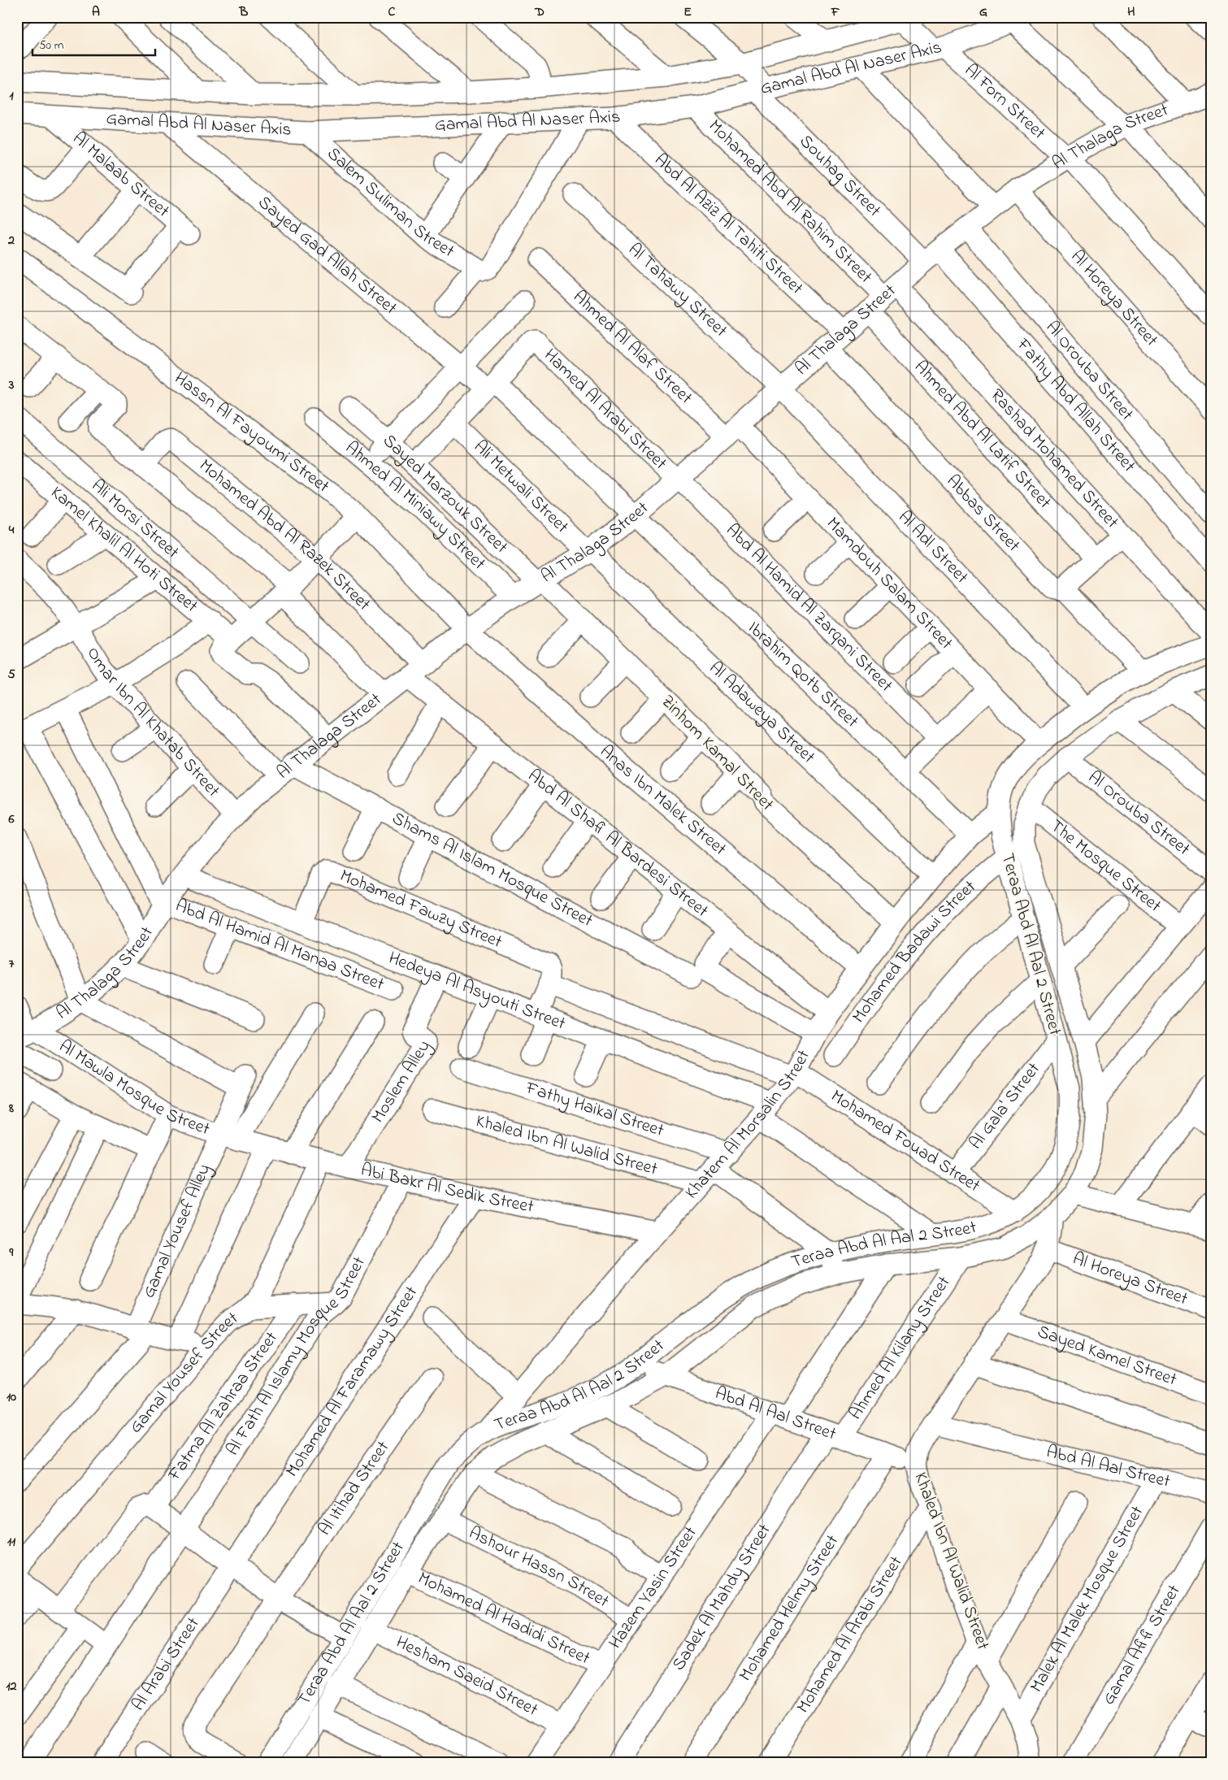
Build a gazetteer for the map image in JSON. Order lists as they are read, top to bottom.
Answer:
{
  "streets": {
    "street": [
      "Gamal Abd Al Naser Axis",
      "Al Forn Street",
      "Al Thalaga Street",
      "Al Malaab Street",
      "Souhag Street",
      "Salem Suliman Street",
      "Mohamed Abd Al Rahim Street",
      "Abd Al Aziz Al Tahiti Street",
      "Sayed Gad Allah Street",
      "Al Tahawy Street",
      "Al Horeya Street",
      "Ahmed Al Alaf Street",
      "Al Orouba Street",
      "Fathy Abd Allah Street",
      "Hamed Al Arabi Street",
      "Hassn Al Fayoumi Street",
      "Ahmed Abd Al Latif Street",
      "Rashad Mohamed Street",
      "Ali Metwali Street",
      "Sayed Marzouk Street",
      "Ahmed Al Miniawy Street",
      "Abbas Street",
      "Ali Morsi Street",
      "Mohamed Abd Al Razek Street",
      "Al Adl Street",
      "Kamel Khalil Al Hoti Street",
      "Mamdouh Salam Street",
      "Abd Al Hamid Al Zarqani Street",
      "Ibrahim Qotb Street",
      "Al Adaweya Street",
      "Omar Ibn Al Khatab Street",
      "Zinhom Kamal Street",
      "Anas Ibn Malek Street",
      "Abd Al Shafi Al Bardesi Street",
      "The Mosque Street",
      "Shams Al Islam Mosque Street",
      "Mohamed Fawzy Street",
      "Teraa Abd Al Aal 2 Street",
      "Abd Al Hamid Al Manaa Street",
      "Mohamed Badawi Street",
      "Hedeya Al Asyouti Street",
      "Moslem Alley",
      "Al Mawla Mosque Street",
      "Al Gala' Street",
      "Fathy Haikal Street",
      "Khatem Al Morsalin Street",
      "Mohamed Fouad Street",
      "Khaled Ibn Al Walid Street",
      "Abi Bakr Al Sedik Street",
      "Gamal Yousef Alley",
      "Ahmed Al Kilany Street",
      "Al Fath Al Islamy Mosque Street",
      "Sayed Kamel Street",
      "Gamal Yousef Street",
      "Mohamed Al Faramawy Street",
      "Fatma Al Zahraa Street",
      "Abd Al Aal Street",
      "Al Itihad Street",
      "Ashour Hassn Street",
      "Hazem Yasin Street",
      "Sadek Al Mahdy Street",
      "Malek Al Malek Mosque Street",
      "Mohamed Helmy Street",
      "Mohamed Al Hadidi Street",
      "Mohamed Al Arabi Street",
      "Gamal Afifi Street",
      "Al Arabi Street",
      "Hesham Saeid Street"
    ]
  },
  "crossings": [
    ["Gamal Abd Al Naser Axis", "Al Forn Street"],
    ["Gamal Abd Al Naser Axis", "Al Malaab Street"],
    ["Gamal Abd Al Naser Axis", "Souhag Street"],
    ["Gamal Abd Al Naser Axis", "Salem Suliman Street"],
    ["Gamal Abd Al Naser Axis", "Mohamed Abd Al Rahim Street"],
    ["Gamal Abd Al Naser Axis", "Abd Al Aziz Al Tahiti Street"],
    ["Gamal Abd Al Naser Axis", "Sayed Gad Allah Street"],
    ["Al Forn Street", "Al Thalaga Street"],
    ["Al Thalaga Street", "Souhag Street"],
    ["Al Thalaga Street", "Mohamed Abd Al Rahim Street"],
    ["Al Thalaga Street", "Abd Al Aziz Al Tahiti Street"],
    ["Al Thalaga Street", "Sayed Gad Allah Street"],
    ["Al Thalaga Street", "Al Tahawy Street"],
    ["Al Thalaga Street", "Al Horeya Street"],
    ["Al Thalaga Street", "Ahmed Al Alaf Street"],
    ["Al Thalaga Street", "Al Orouba Street"],
    ["Al Thalaga Street", "Fathy Abd Allah Street"],
    ["Al Thalaga Street", "Hamed Al Arabi Street"],
    ["Al Thalaga Street", "Hassn Al Fayoumi Street"],
    ["Al Thalaga Street", "Ahmed Abd Al Latif Street"],
    ["Al Thalaga Street", "Rashad Mohamed Street"],
    ["Al Thalaga Street", "Ali Metwali Street"],
    ["Al Thalaga Street", "Sayed Marzouk Street"],
    ["Al Thalaga Street", "Ahmed Al Miniawy Street"],
    ["Al Thalaga Street", "Abbas Street"],
    ["Al Thalaga Street", "Mohamed Abd Al Razek Street"],
    ["Al Thalaga Street", "Al Adl Street"],
    ["Al Thalaga Street", "Mamdouh Salam Street"],
    ["Al Thalaga Street", "Abd Al Hamid Al Zarqani Street"],
    ["Al Thalaga Street", "Ibrahim Qotb Street"],
    ["Al Thalaga Street", "Al Adaweya Street"],
    ["Al Thalaga Street", "Omar Ibn Al Khatab Street"],
    ["Al Thalaga Street", "Zinhom Kamal Street"],
    ["Al Thalaga Street", "Anas Ibn Malek Street"],
    ["Al Thalaga Street", "Abd Al Shafi Al Bardesi Street"],
    ["Al Thalaga Street", "Shams Al Islam Mosque Street"],
    ["Al Thalaga Street", "Abd Al Hamid Al Manaa Street"],
    ["Al Thalaga Street", "Hedeya Al Asyouti Street"],
    ["Al Thalaga Street", "Al Mawla Mosque Street"],
    ["Mohamed Abd Al Rahim Street", "Rashad Mohamed Street"],
    ["Sayed Gad Allah Street", "Hamed Al Arabi Street"],
    ["Sayed Gad Allah Street", "Ibrahim Qotb Street"],
    ["Al Tahawy Street", "Al Adl Street"],
    ["Al Horeya Street", "Khaled Ibn Al Walid Street"],
    ["Ahmed Al Alaf Street", "Mamdouh Salam Street"],
    ["Al Orouba Street", "Teraa Abd Al Aal 2 Street"],
    ["Hamed Al Arabi Street", "Abd Al Hamid Al Zarqani Street"],
    ["Hassn Al Fayoumi Street", "Anas Ibn Malek Street"],
    ["Ali Metwali Street", "Al Adaweya Street"],
    ["Sayed Marzouk Street", "Zinhom Kamal Street"],
    ["Abbas Street", "Teraa Abd Al Aal 2 Street"],
    ["Mohamed Abd Al Razek Street", "Abd Al Shafi Al Bardesi Street"],
    ["Al Adl Street", "Teraa Abd Al Aal 2 Street"],
    ["Mamdouh Salam Street", "Teraa Abd Al Aal 2 Street"],
    ["Ibrahim Qotb Street", "Khatem Al Morsalin Street"],
    ["Al Adaweya Street", "Khatem Al Morsalin Street"],
    ["Zinhom Kamal Street", "Khatem Al Morsalin Street"],
    ["Anas Ibn Malek Street", "Khatem Al Morsalin Street"],
    ["Abd Al Shafi Al Bardesi Street", "Khatem Al Morsalin Street"],
    ["The Mosque Street", "Teraa Abd Al Aal 2 Street"],
    ["Mohamed Fawzy Street", "Hedeya Al Asyouti Street"],
    ["Teraa Abd Al Aal 2 Street", "Mohamed Badawi Street"],
    ["Teraa Abd Al Aal 2 Street", "Hedeya Al Asyouti Street"],
    ["Teraa Abd Al Aal 2 Street", "Al Gala' Street"],
    ["Teraa Abd Al Aal 2 Street", "Khatem Al Morsalin Street"],
    ["Teraa Abd Al Aal 2 Street", "Mohamed Fouad Street"],
    ["Teraa Abd Al Aal 2 Street", "Khaled Ibn Al Walid Street"],
    ["Teraa Abd Al Aal 2 Street", "Ahmed Al Kilany Street"],
    ["Teraa Abd Al Aal 2 Street", "Abd Al Aal Street"],
    ["Teraa Abd Al Aal 2 Street", "Ashour Hassn Street"],
    ["Teraa Abd Al Aal 2 Street", "Hazem Yasin Street"],
    ["Teraa Abd Al Aal 2 Street", "Mohamed Al Hadidi Street"],
    ["Teraa Abd Al Aal 2 Street", "Hesham Saeid Street"],
    ["Hedeya Al Asyouti Street", "Moslem Alley"],
    ["Hedeya Al Asyouti Street", "Khatem Al Morsalin Street"],
    ["Moslem Alley", "Abi Bakr Al Sedik Street"],
    ["Al Mawla Mosque Street", "Abi Bakr Al Sedik Street"],
    ["Al Mawla Mosque Street", "Gamal Yousef Alley"],
    ["Al Gala' Street", "Mohamed Fouad Street"],
    ["Fathy Haikal Street", "Khatem Al Morsalin Street"],
    ["Khatem Al Morsalin Street", "Mohamed Fouad Street"],
    ["Khatem Al Morsalin Street", "Khaled Ibn Al Walid Street"],
    ["Khatem Al Morsalin Street", "Abi Bakr Al Sedik Street"],
    ["Khaled Ibn Al Walid Street", "Sayed Kamel Street"],
    ["Khaled Ibn Al Walid Street", "Abd Al Aal Street"],
    ["Khaled Ibn Al Walid Street", "Malek Al Malek Mosque Street"],
    ["Khaled Ibn Al Walid Street", "Mohamed Al Arabi Street"],
    ["Abi Bakr Al Sedik Street", "Gamal Yousef Alley"],
    ["Abi Bakr Al Sedik Street", "Al Fath Al Islamy Mosque Street"],
    ["Abi Bakr Al Sedik Street", "Gamal Yousef Street"],
    ["Abi Bakr Al Sedik Street", "Mohamed Al Faramawy Street"],
    ["Ahmed Al Kilany Street", "Abd Al Aal Street"],
    ["Ahmed Al Kilany Street", "Sadek Al Mahdy Street"],
    ["Mohamed Al Faramawy Street", "Al Arabi Street"],
    ["Abd Al Aal Street", "Hazem Yasin Street"],
    ["Abd Al Aal Street", "Sadek Al Mahdy Street"],
    ["Abd Al Aal Street", "Malek Al Malek Mosque Street"],
    ["Abd Al Aal Street", "Mohamed Helmy Street"],
    ["Ashour Hassn Street", "Hazem Yasin Street"],
    ["Hazem Yasin Street", "Mohamed Al Hadidi Street"],
    ["Hazem Yasin Street", "Hesham Saeid Street"]
  ],
  "scale_bar": "50 m",
  "grid": {
    "columns": [
      "A",
      "B",
      "C",
      "D",
      "E",
      "F",
      "G",
      "H"
    ],
    "rows": [
      "1",
      "2",
      "3",
      "4",
      "5",
      "6",
      "7",
      "8",
      "9",
      "10",
      "11",
      "12"
    ]
  }
}
